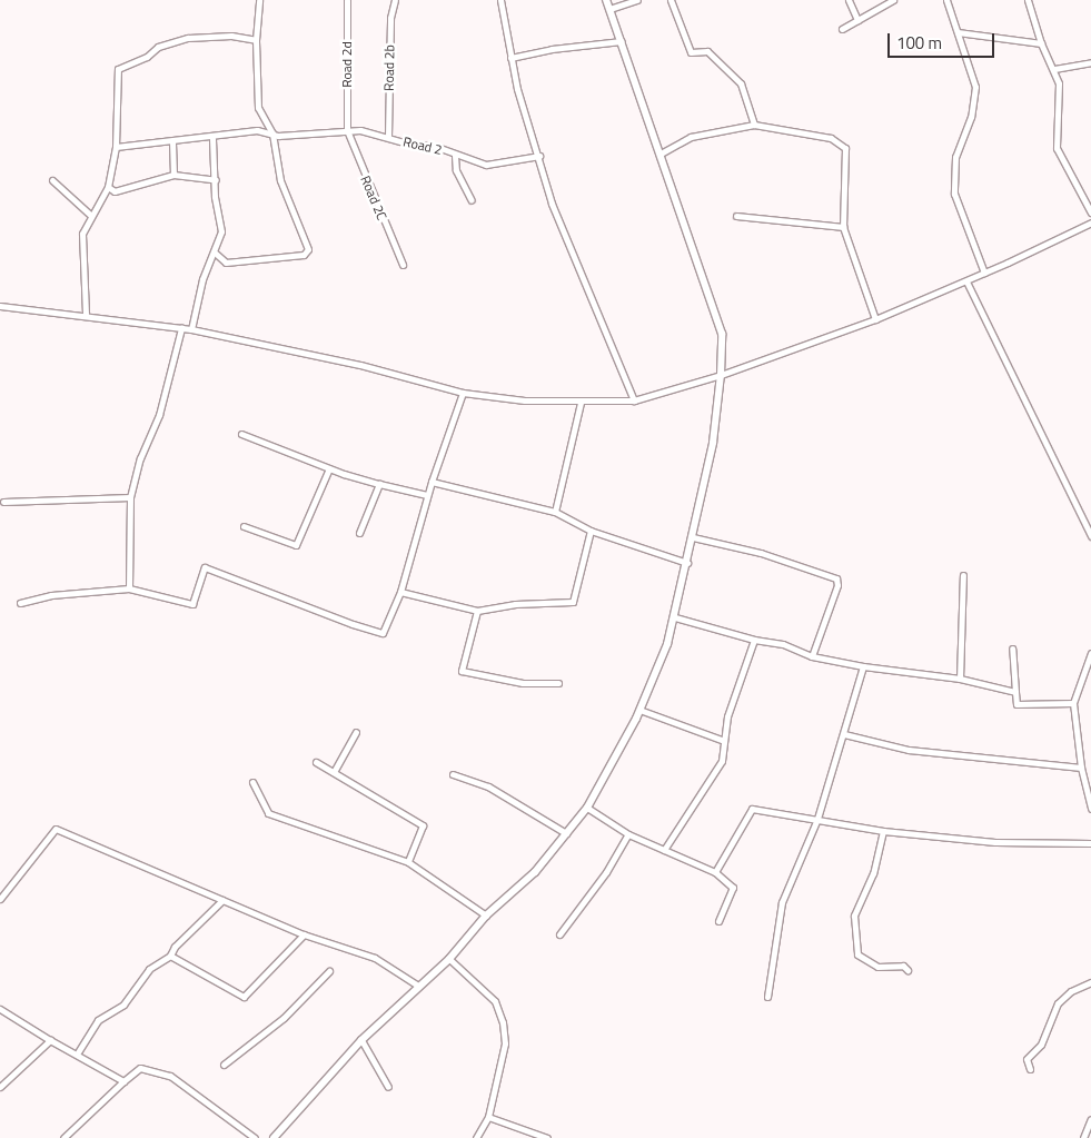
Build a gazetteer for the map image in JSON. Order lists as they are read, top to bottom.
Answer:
{
  "streets": {
    "street": [
      "Road 2d",
      "Road 2b",
      "Road 2",
      "Road 2C"
    ]
  },
  "crossings": [
    ["Road 2d", "Road 2"],
    ["Road 2d", "Road 2C"],
    ["Road 2b", "Road 2"],
    ["Road 2", "Road 2C"]
  ],
  "scale_bar": "100 m"
}
